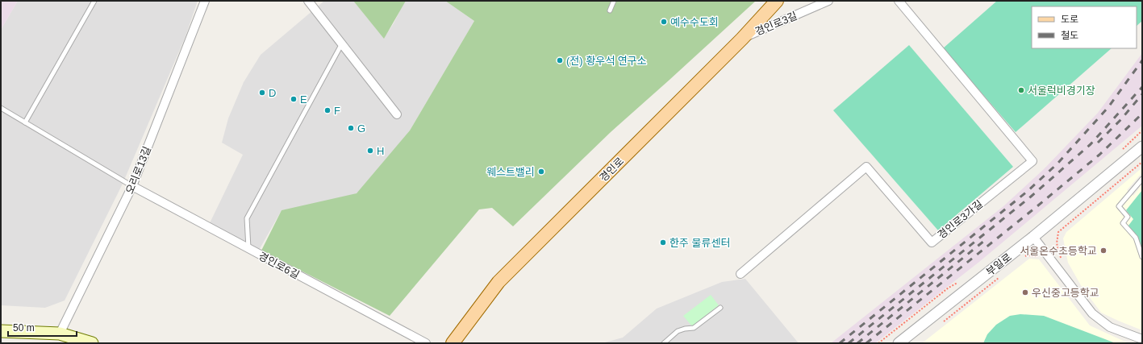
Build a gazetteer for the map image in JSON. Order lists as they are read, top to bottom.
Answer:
{
  "streets": {
    "main road": ["경인로"],
    "street": [
      "경인로3길",
      "오리로13길",
      "경인로3가길",
      "부일로",
      "경인로6길"
    ]
  },
  "crossings": [
    ["경인로3길", "경인로"],
    ["오리로13길", "경인로6길"]
  ],
  "places": [
    "예수수도회",
    "(전) 황우석 연구소",
    "서울럭비경기장",
    "D",
    "E",
    "F",
    "G",
    "H",
    "웨스트밸리",
    "한주 물류센터",
    "서울온수초등학교",
    "우신중고등학교"
  ],
  "legend": ["도로", "철도"],
  "scale_bar": "50 m"
}
